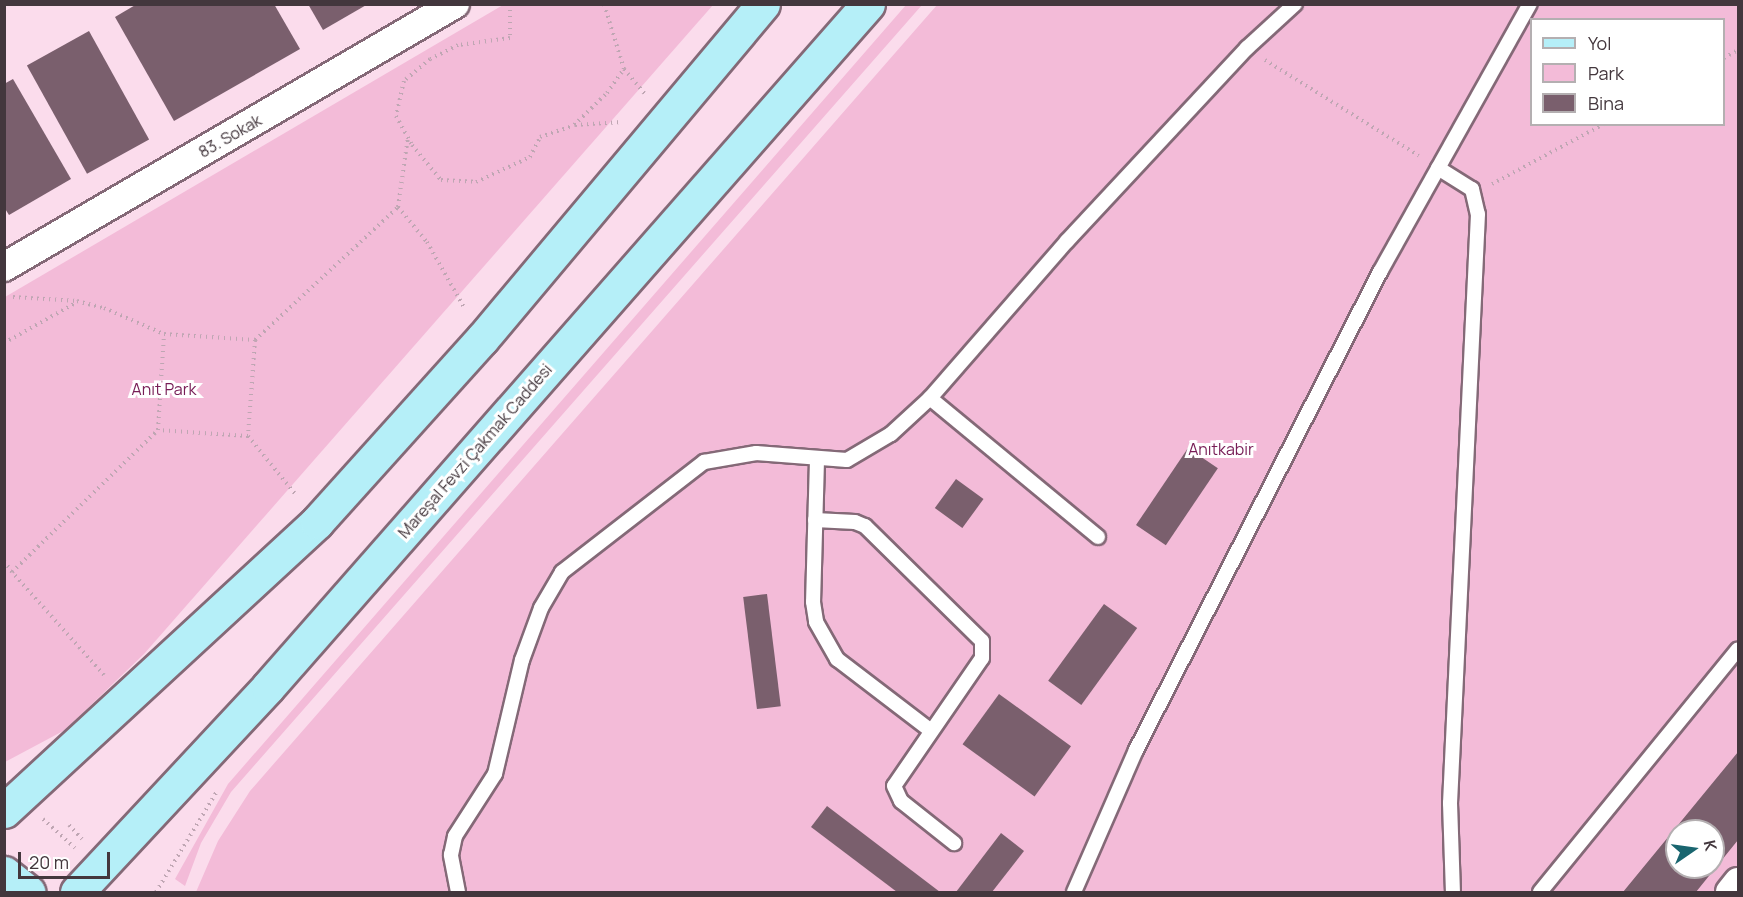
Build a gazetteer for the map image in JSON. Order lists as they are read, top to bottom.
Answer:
{
  "streets": {
    "main road": ["Mareşal Fevzi Çakmak Caddesi"],
    "street": ["83. Sokak"]
  },
  "parks": ["Anıt Park", "Anıtkabir"],
  "legend": ["Yol", "Park", "Bina"],
  "scale_bar": "20 m",
  "north": "right"
}
